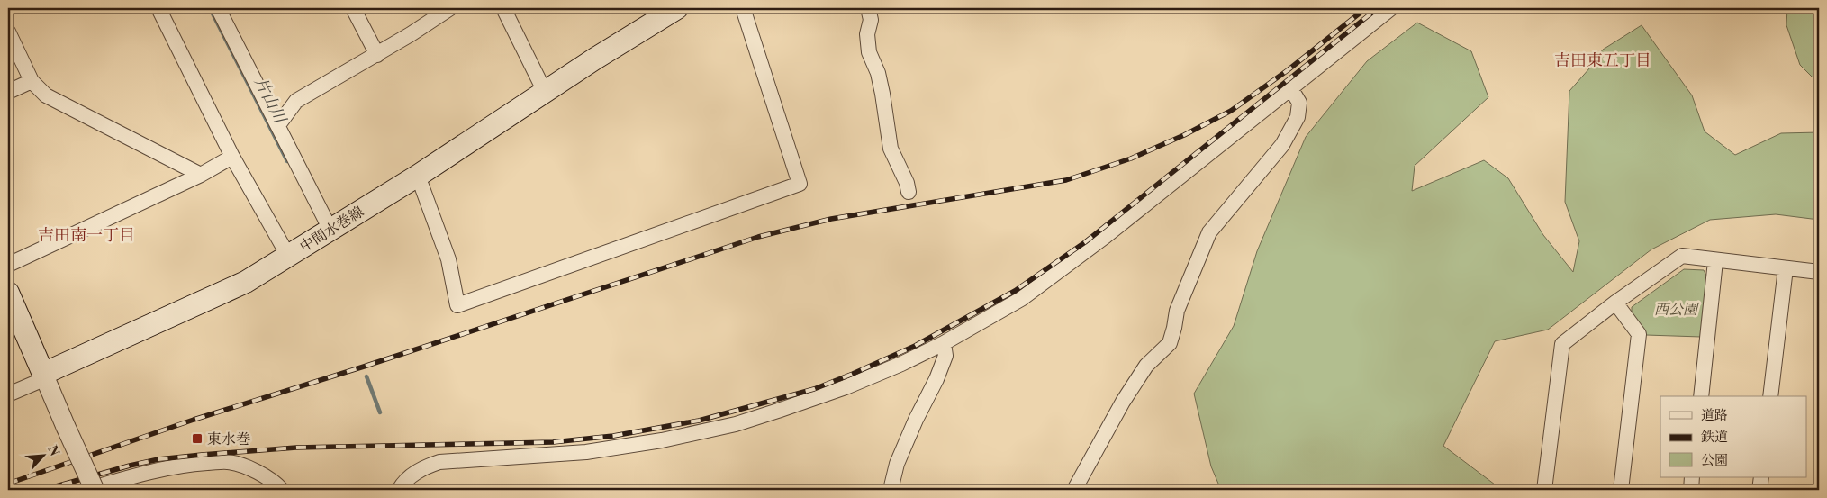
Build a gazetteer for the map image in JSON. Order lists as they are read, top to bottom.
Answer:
{
  "streets": {
    "main road": ["中間水巻線"]
  },
  "districts": ["吉田東五丁目", "吉田南一丁目"],
  "water": ["片山川"],
  "parks": ["西公園"],
  "places": {
    "transit": ["東水巻"]
  },
  "legend": ["道路", "鉄道", "公園"],
  "north": "top right"
}
